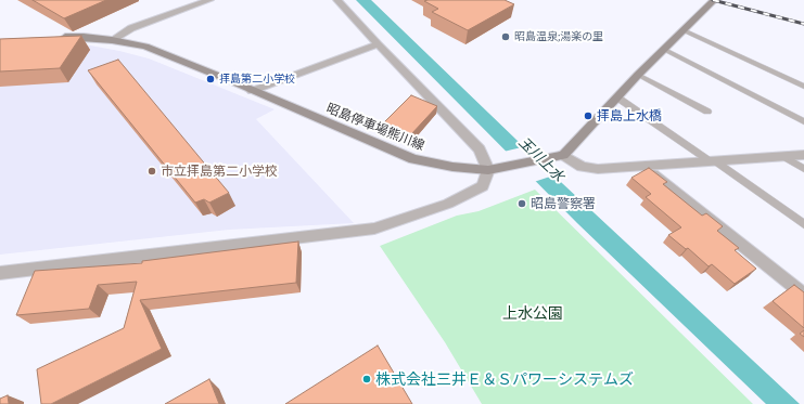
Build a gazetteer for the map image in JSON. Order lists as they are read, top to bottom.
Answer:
{
  "streets": {
    "main road": ["昭島停車場熊川線"]
  },
  "water": ["玉川上水"],
  "parks": ["上水公園"],
  "places": [
    "昭島温泉;湯楽の里",
    "拝島第二小学校",
    "拝島上水橋",
    "市立拝島第二小学校",
    "昭島警察署",
    "株式会社三井Ｅ＆Ｓパワーシステムズ"
  ]
}
